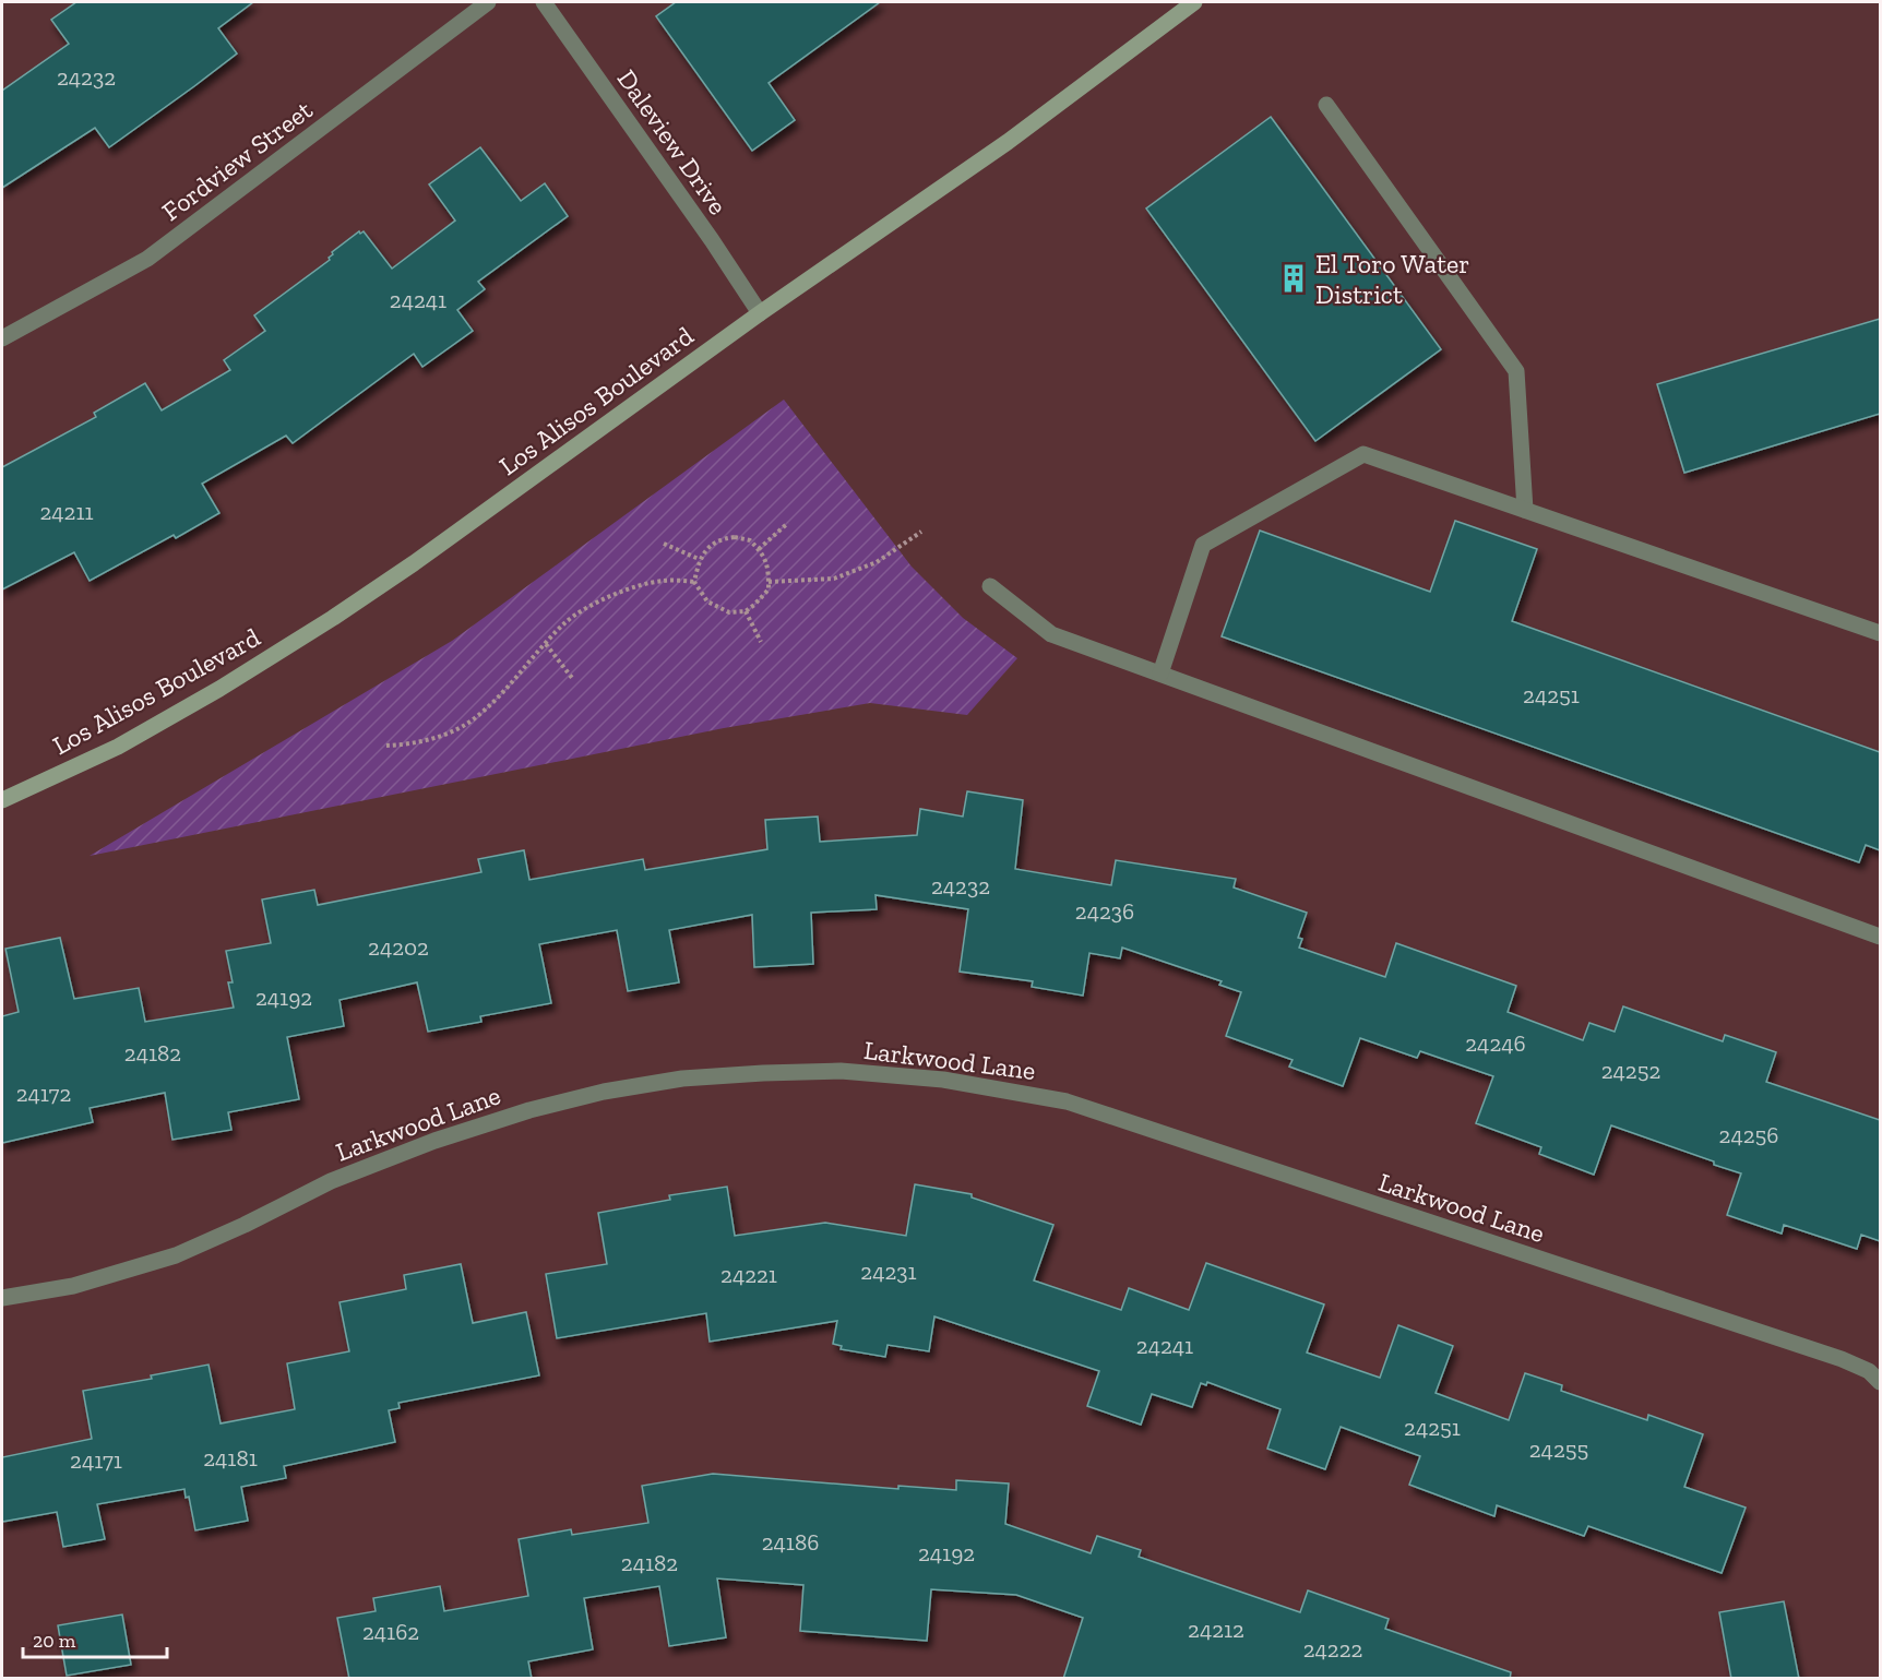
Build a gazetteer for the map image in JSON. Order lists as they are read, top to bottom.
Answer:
{
  "streets": {
    "main road": ["Los Alisos Boulevard"],
    "street": ["Daleview Drive", "Fordview Street", "Larkwood Lane"]
  },
  "crossings": [
    ["Daleview Drive", "Los Alisos Boulevard"]
  ],
  "places": {
    "building": ["El Toro Water District"]
  },
  "house_numbers": [
    "24232",
    "24241",
    "24211",
    "24251",
    "24232",
    "24236",
    "24202",
    "24192",
    "24246",
    "24182",
    "24252",
    "24172",
    "24256",
    "24231",
    "24221",
    "24241",
    "24251",
    "24255",
    "24181",
    "24171",
    "24186",
    "24192",
    "24182",
    "24212",
    "24162",
    "24222"
  ],
  "scale_bar": "20 m"
}
